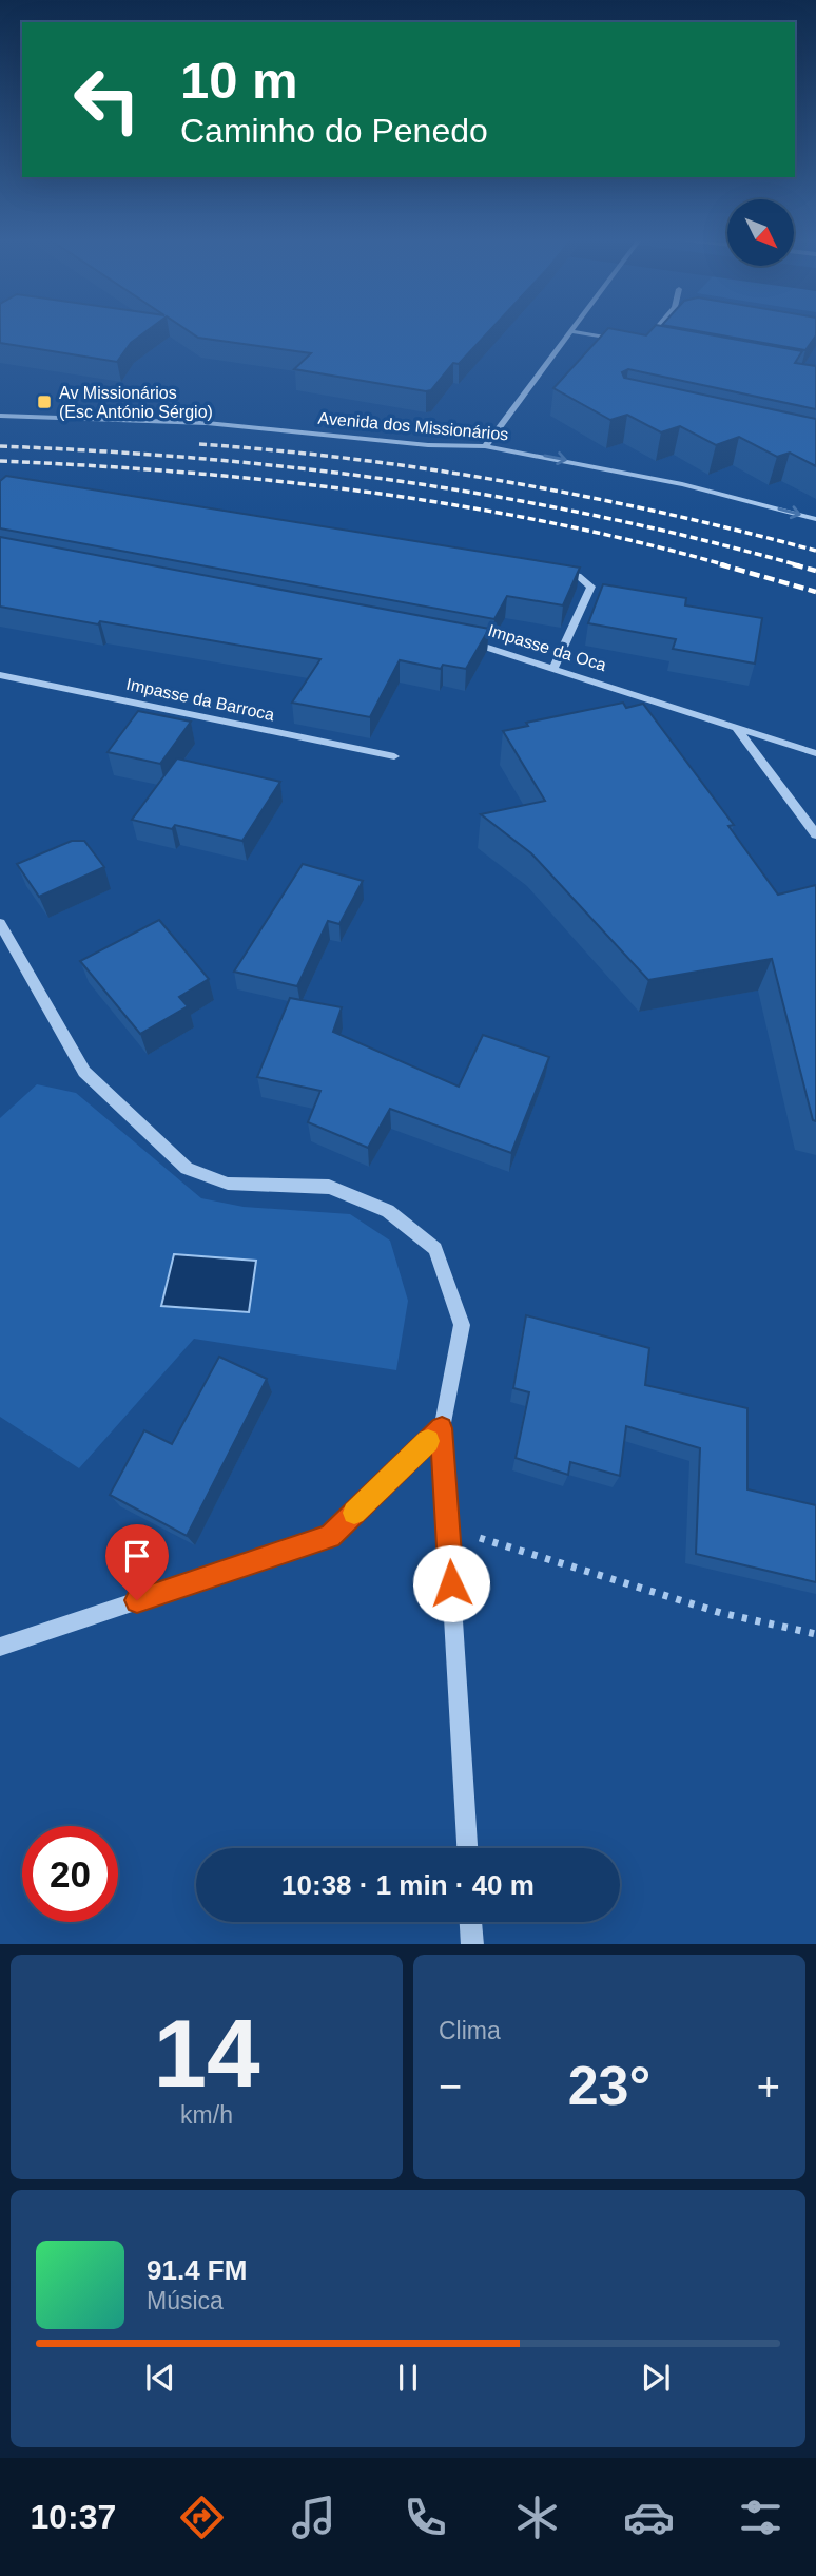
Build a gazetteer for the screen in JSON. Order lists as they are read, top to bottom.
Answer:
{
  "streets": {
    "street": ["Avenida dos Missionários", "Impasse da Oca", "Impasse da Barroca"]
  },
  "one_way": ["Avenida dos Missionários"],
  "places": {
    "transit": ["Av Missionários (Esc António Sérgio)"]
  },
  "north": "bottom right",
  "page": {
    "turn": ["10 m", "Caminho do Penedo"],
    "limit": "20",
    "trip": "10:38 · 1 min · 40 m",
    "tile": [
      ["14", "km/h"],
      "Clima"
    ],
    "heat": ["−", "23°", "+"],
    "song": ["91.4 FM", "Música"],
    "tabs": "10:37"
  }
}
